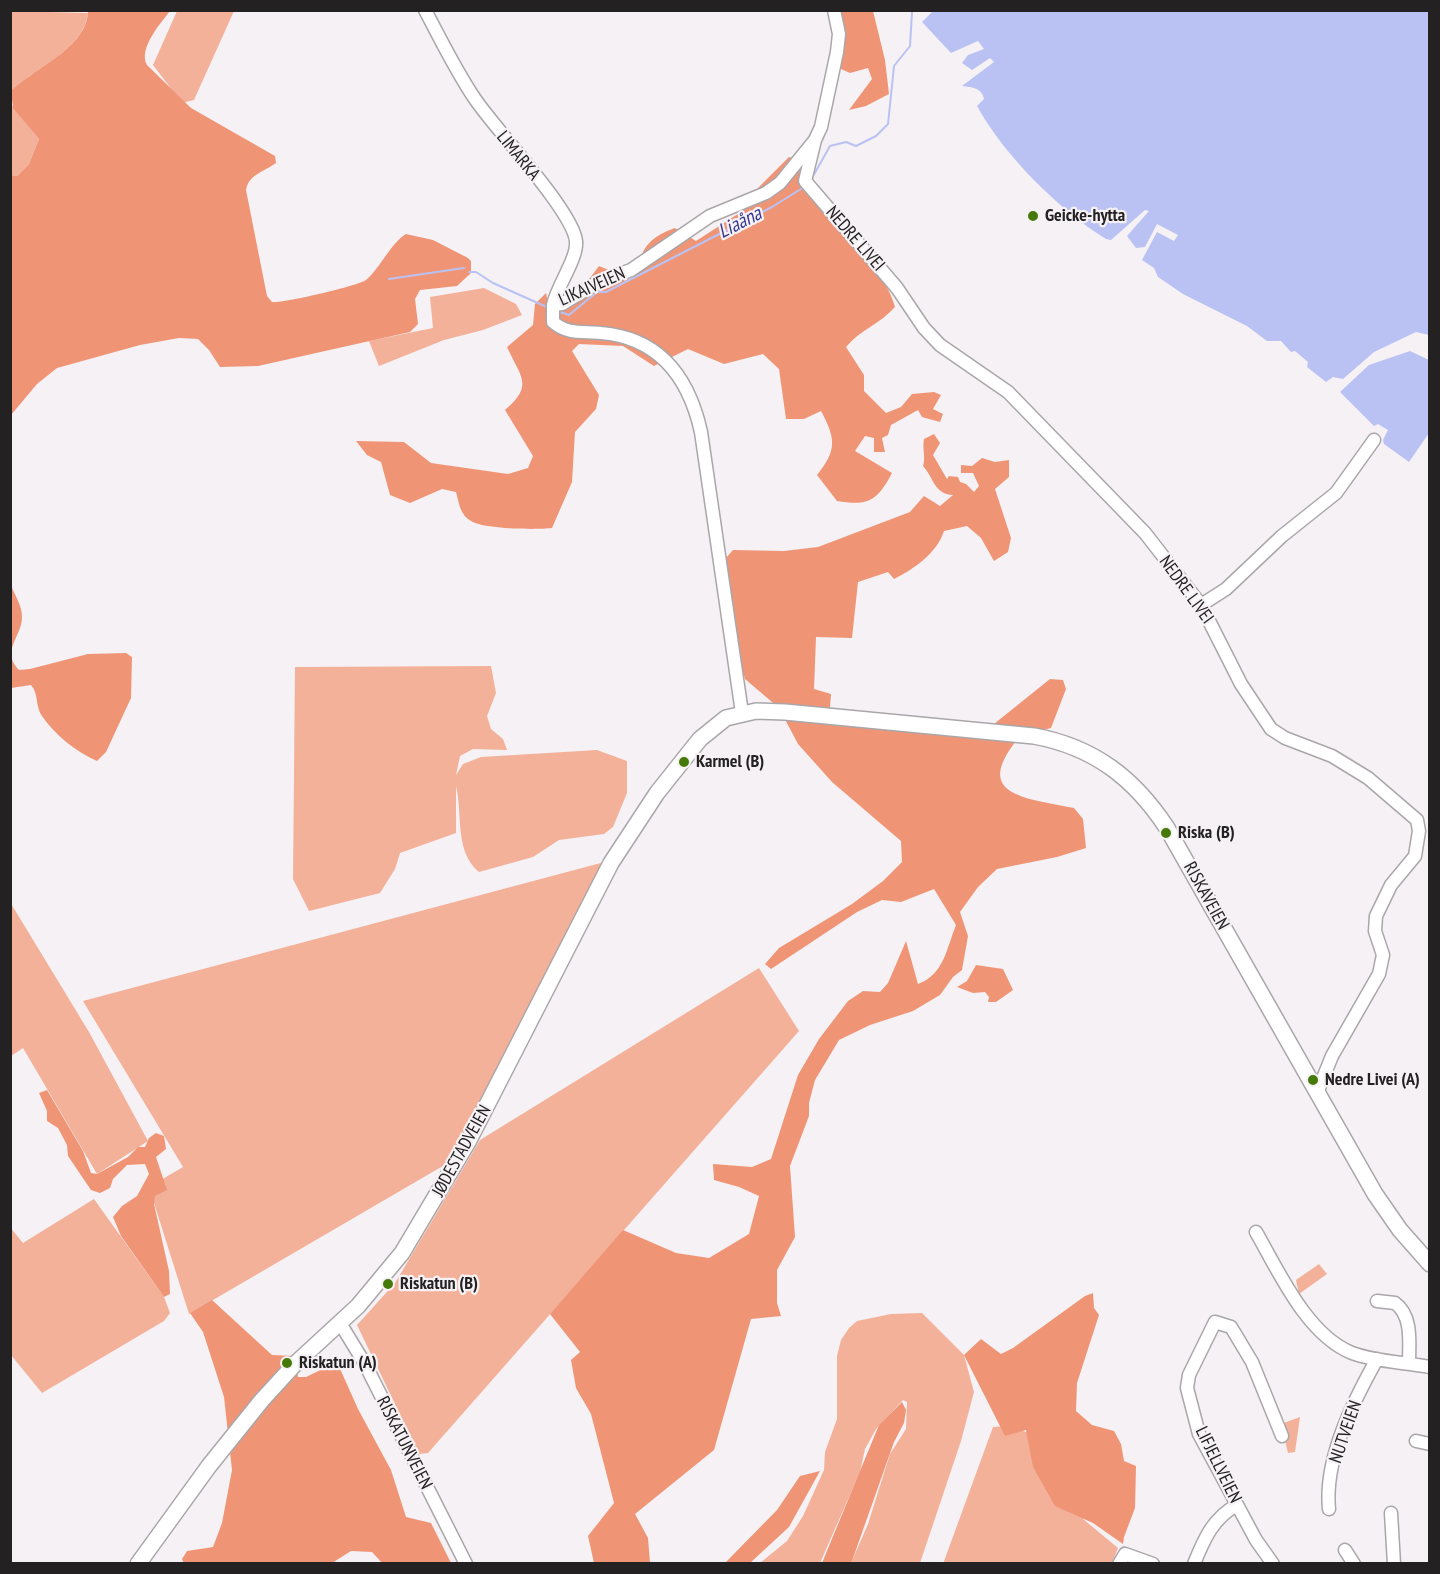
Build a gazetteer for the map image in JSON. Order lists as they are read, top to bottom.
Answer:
{
  "streets": {
    "main road": ["RISKAVEIEN", "JØDESTADVEIEN"],
    "street": [
      "LIMARKA",
      "NEDRE LIVEI",
      "LIKAIVEIEN",
      "NUTVEIEN",
      "RISKATUNVEIEN",
      "LIFJELLVEIEN"
    ]
  },
  "crossings": [
    ["LIMARKA", "LIKAIVEIEN"],
    ["NEDRE LIVEI", "LIKAIVEIEN"],
    ["NEDRE LIVEI", "RISKAVEIEN"],
    ["LIKAIVEIEN", "RISKAVEIEN"],
    ["LIKAIVEIEN", "JØDESTADVEIEN"],
    ["RISKAVEIEN", "JØDESTADVEIEN"],
    ["JØDESTADVEIEN", "RISKATUNVEIEN"]
  ],
  "water": ["Liaåna"],
  "places": [
    "Geicke-hytta",
    "Karmel (B)",
    "Riska (B)",
    "Nedre Livei (A)",
    "Riskatun (B)",
    "Riskatun (A)"
  ]
}
